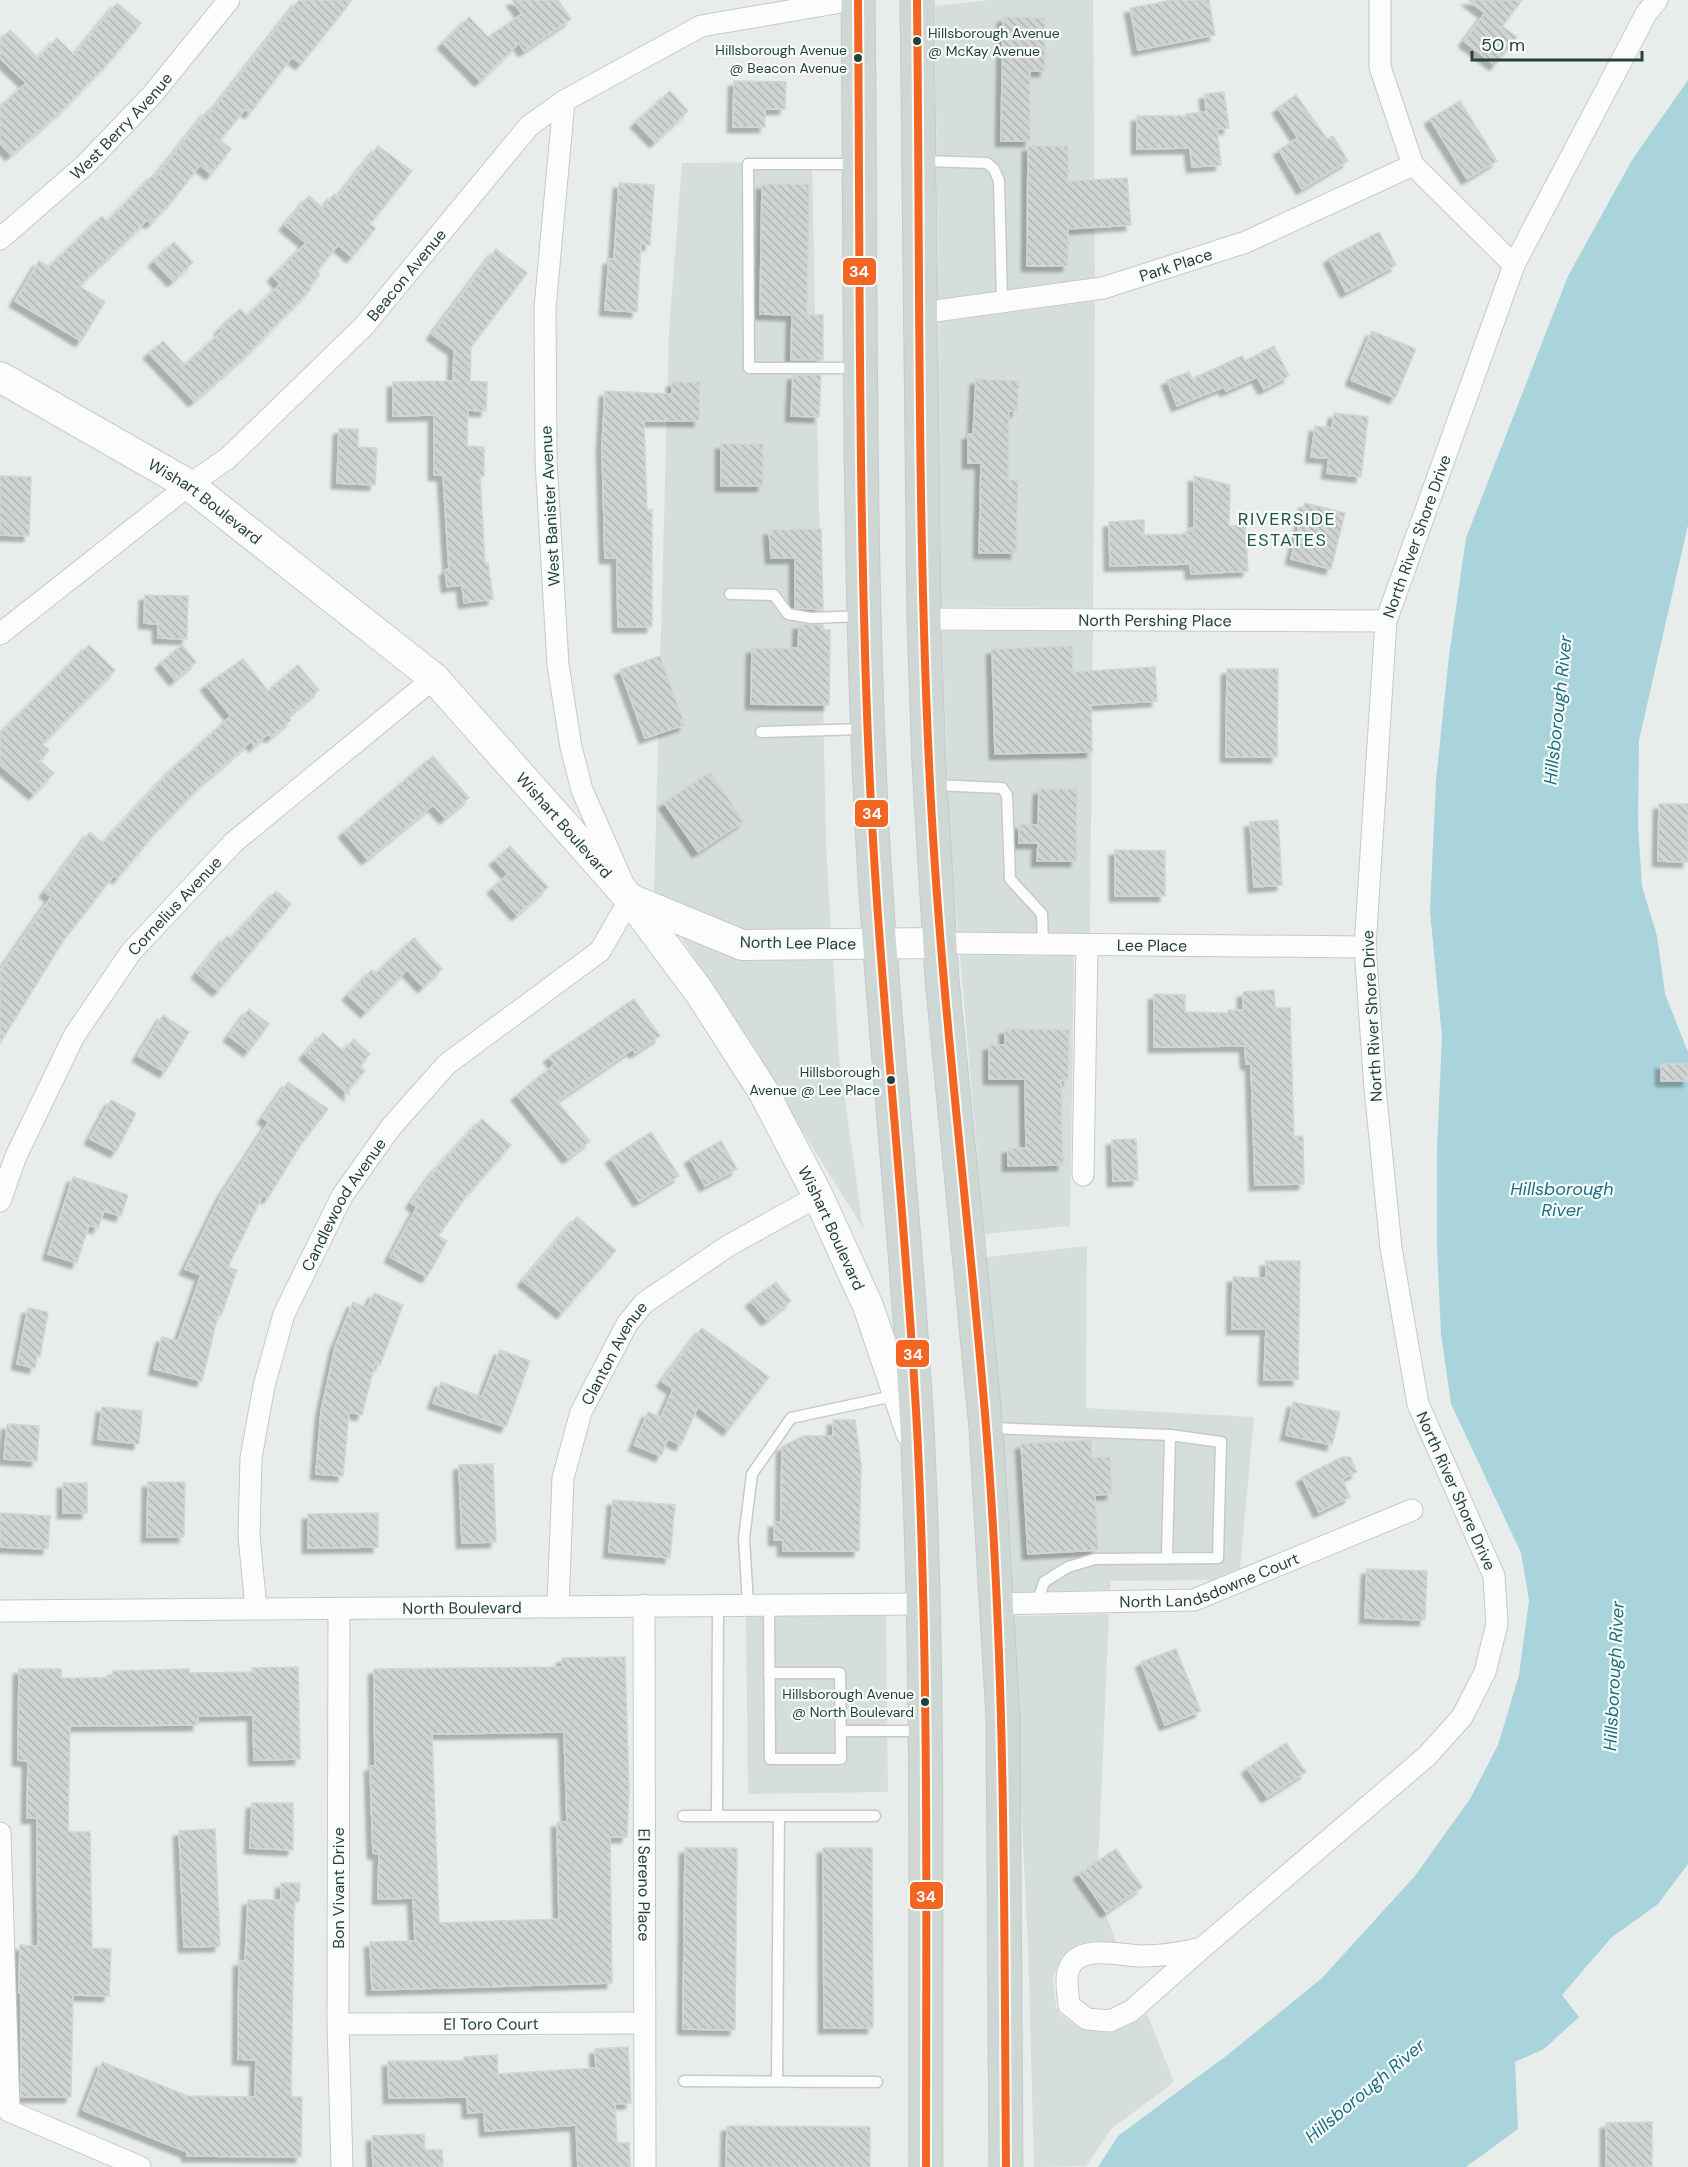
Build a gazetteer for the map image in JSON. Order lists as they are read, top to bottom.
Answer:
{
  "streets": {
    "street": [
      "West Berry Avenue",
      "Park Place",
      "Beacon Avenue",
      "Wishart Boulevard",
      "West Banister Avenue",
      "North River Shore Drive",
      "North Pershing Place",
      "Cornelius Avenue",
      "North Lee Place",
      "Lee Place",
      "Candlewood Avenue",
      "Clanton Avenue",
      "North Landsdowne Court",
      "North Boulevard",
      "El Sereno Place",
      "Bon Vivant Drive",
      "El Toro Court"
    ]
  },
  "crossings": [
    ["Beacon Avenue", "Wishart Boulevard"],
    ["Beacon Avenue", "West Banister Avenue"],
    ["Wishart Boulevard", "West Banister Avenue"],
    ["Wishart Boulevard", "Cornelius Avenue"],
    ["Wishart Boulevard", "North Lee Place"],
    ["Wishart Boulevard", "Candlewood Avenue"],
    ["Wishart Boulevard", "Clanton Avenue"],
    ["West Banister Avenue", "North Lee Place"],
    ["West Banister Avenue", "Candlewood Avenue"],
    ["North River Shore Drive", "North Pershing Place"],
    ["North River Shore Drive", "Lee Place"],
    ["North Lee Place", "Lee Place"],
    ["North Lee Place", "Candlewood Avenue"],
    ["Candlewood Avenue", "North Boulevard"],
    ["Clanton Avenue", "North Boulevard"],
    ["North Boulevard", "El Sereno Place"],
    ["North Boulevard", "Bon Vivant Drive"],
    ["El Sereno Place", "El Toro Court"],
    ["Bon Vivant Drive", "El Toro Court"]
  ],
  "districts": ["RIVERSIDE ESTATES"],
  "water": ["Hillsborough River"],
  "places": [
    "Hillsborough Avenue @ McKay Avenue",
    "Hillsborough Avenue @ Beacon Avenue",
    "Hillsborough Avenue @ Lee Place",
    "Hillsborough Avenue @ North Boulevard"
  ],
  "lines": ["transit line 34"],
  "scale_bar": "50 m"
}
